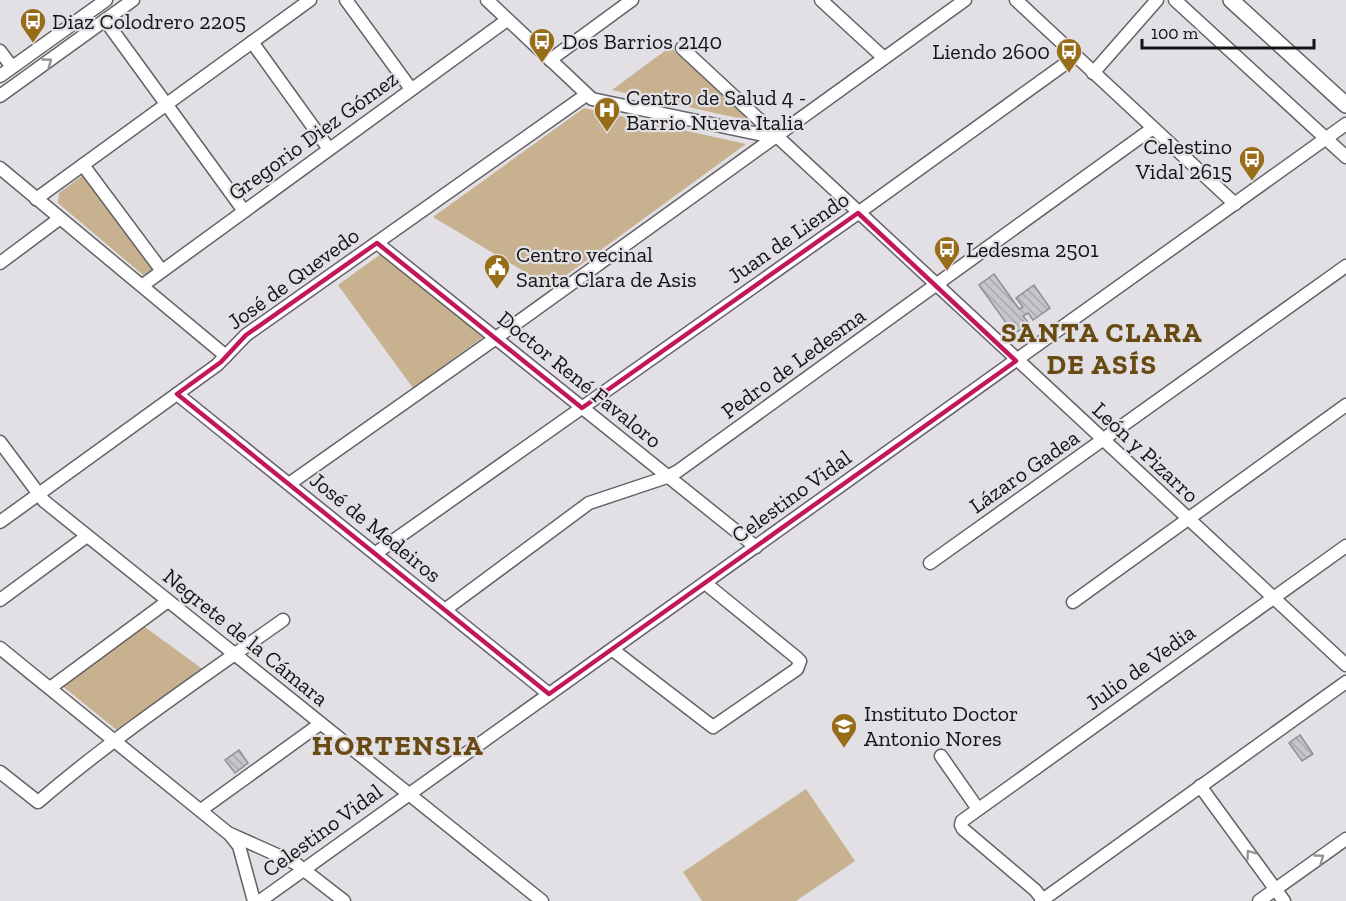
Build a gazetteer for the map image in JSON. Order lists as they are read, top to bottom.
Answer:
{
  "streets": {
    "street": [
      "Gregorio Diez Gómez",
      "Juan de Liendo",
      "José de Quevedo",
      "Pedro de Ledesma",
      "Doctor René Favaloro",
      "León y Pizarro",
      "Lázaro Gadea",
      "Celestino Vidal",
      "José de Medeiros",
      "Negrete de la Cámara",
      "Julio de Vedia"
    ]
  },
  "crossings": [
    ["Juan de Liendo", "Doctor René Favaloro"],
    ["Juan de Liendo", "León y Pizarro"],
    ["Juan de Liendo", "José de Medeiros"],
    ["José de Quevedo", "Doctor René Favaloro"],
    ["José de Quevedo", "José de Medeiros"],
    ["José de Quevedo", "Negrete de la Cámara"],
    ["Pedro de Ledesma", "Doctor René Favaloro"],
    ["Pedro de Ledesma", "León y Pizarro"],
    ["Pedro de Ledesma", "José de Medeiros"],
    ["Doctor René Favaloro", "Celestino Vidal"],
    ["León y Pizarro", "Lázaro Gadea"],
    ["León y Pizarro", "Celestino Vidal"],
    ["León y Pizarro", "Julio de Vedia"],
    ["Celestino Vidal", "José de Medeiros"],
    ["Celestino Vidal", "Negrete de la Cámara"]
  ],
  "districts": ["SANTA CLARA DE ASÍS", "HORTENSIA"],
  "places": {
    "bus stop": [
      "Diaz Colodrero 2205",
      "Dos Barrios 2140",
      "Liendo 2600",
      "Celestino Vidal 2615",
      "Ledesma 2501"
    ],
    "hospital": ["Centro de Salud 4 - Barrio Nueva Italia"],
    "public building": ["Centro vecinal Santa Clara de Asis"],
    "school or university": ["Instituto Doctor Antonio Nores"]
  },
  "scale_bar": "100 m"
}
